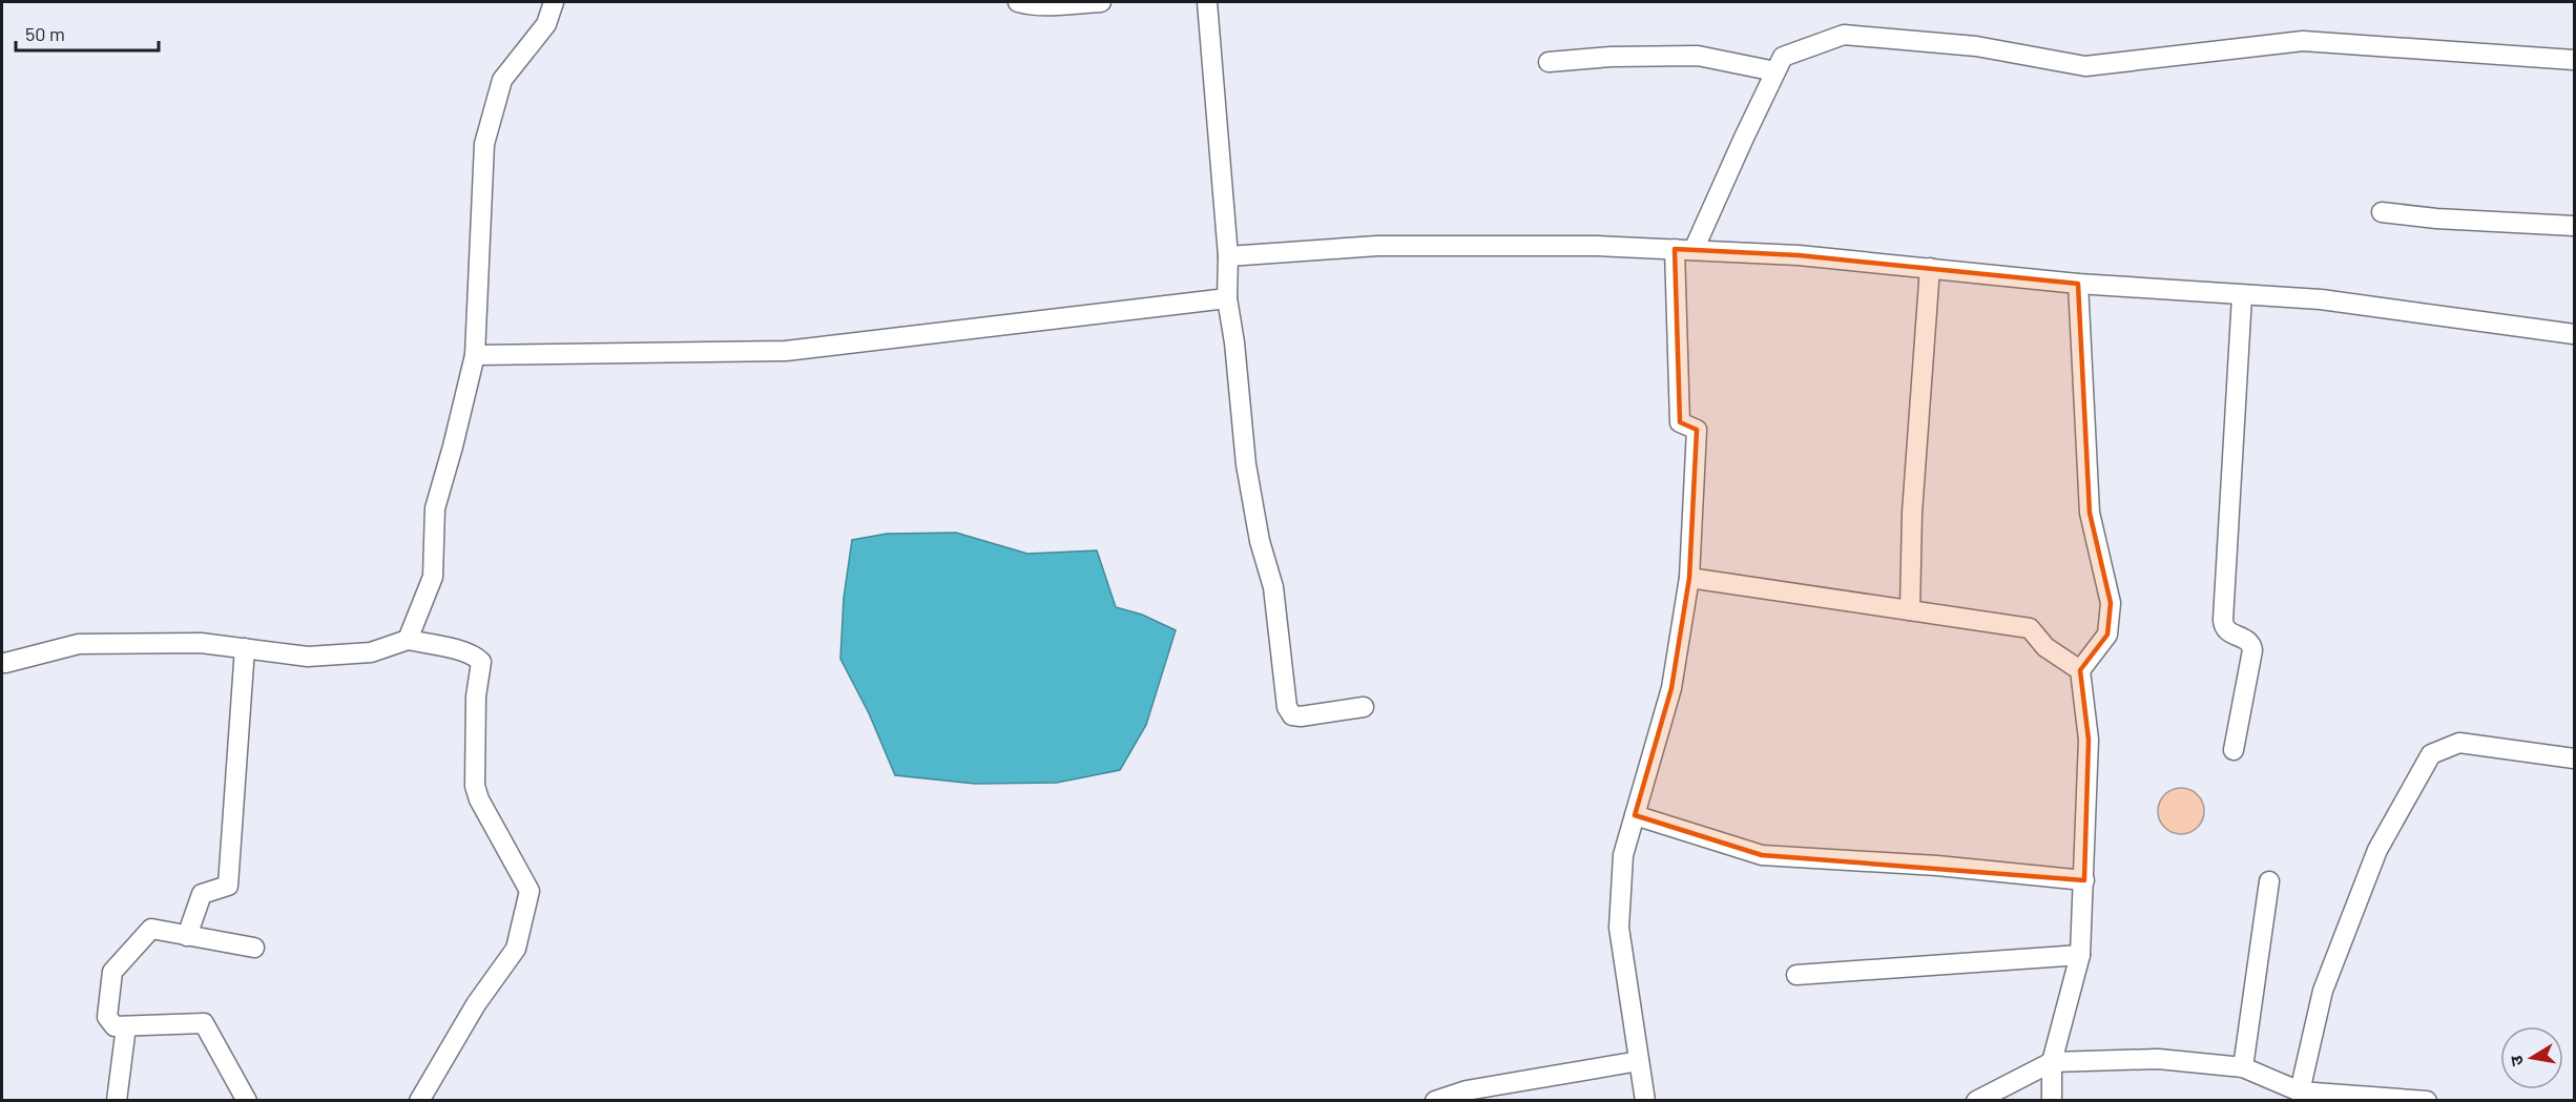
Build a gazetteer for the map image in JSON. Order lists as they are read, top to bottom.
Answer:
{
  "scale_bar": "50 m",
  "north": "left"
}
